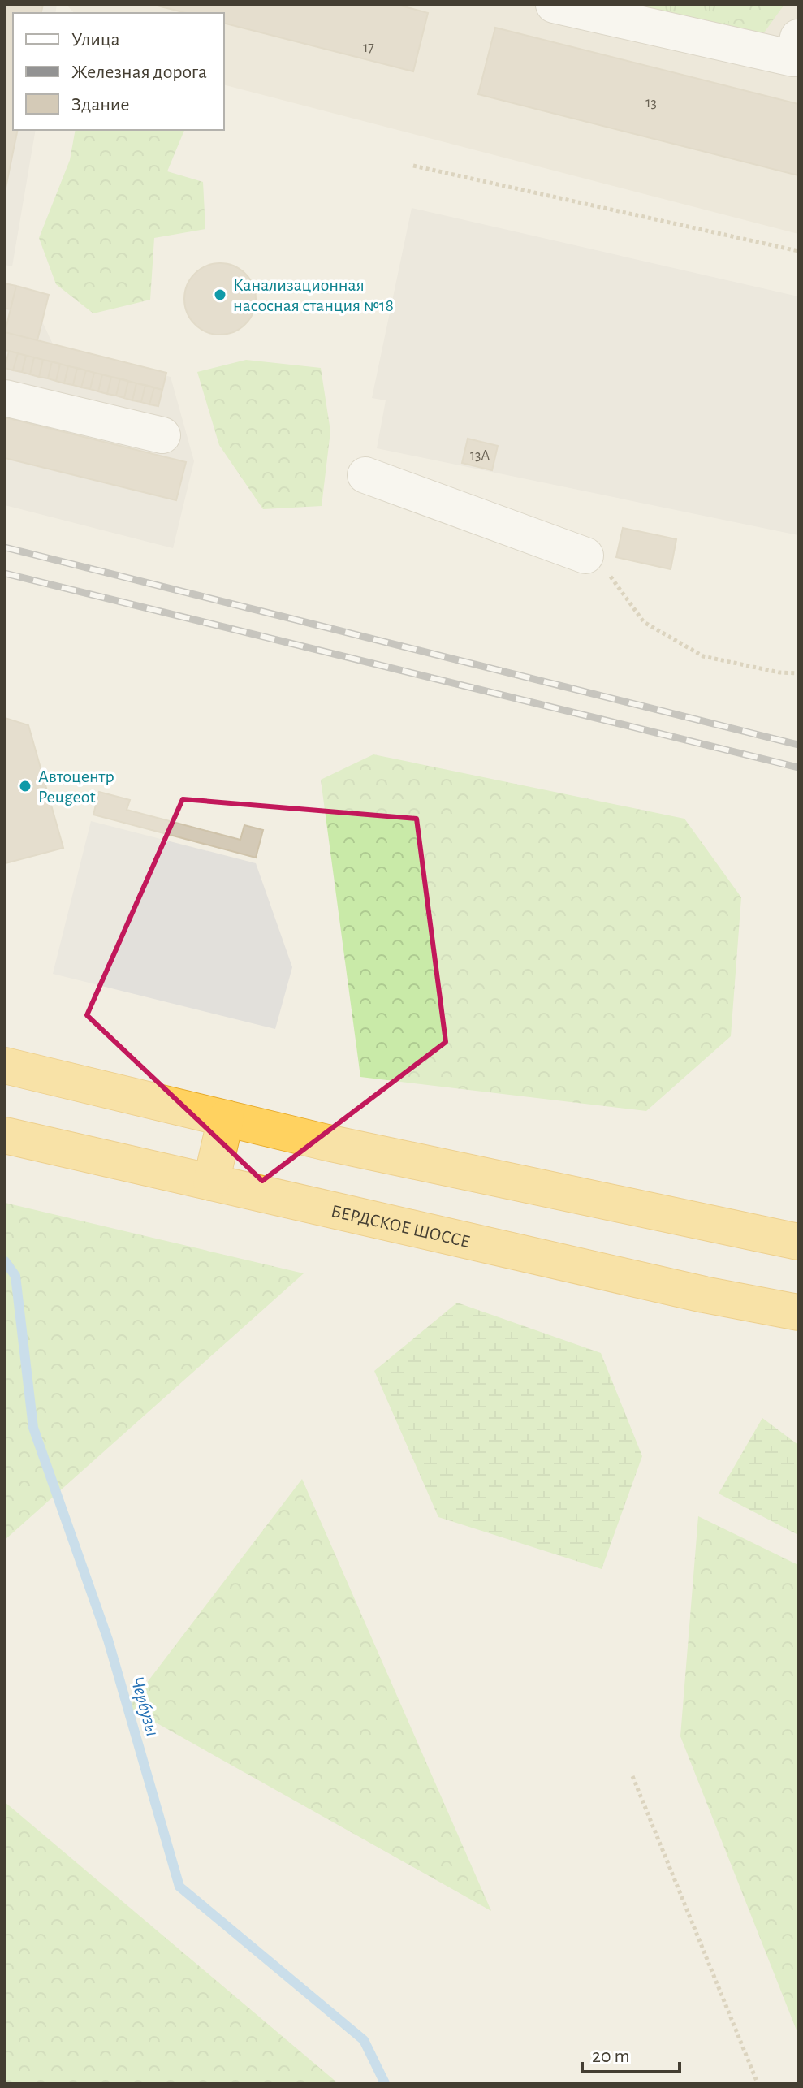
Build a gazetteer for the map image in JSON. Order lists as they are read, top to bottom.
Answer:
{
  "streets": {
    "highway": ["БЕРДСКОЕ ШОССЕ"]
  },
  "water": ["Чербузы"],
  "places": ["Канализационная насосная станция №18", "Автоцентр Peugeot"],
  "house_numbers": ["17", "13", "13А"],
  "legend": ["Улица", "Железная дорога", "Здание"],
  "scale_bar": "20 m"
}
